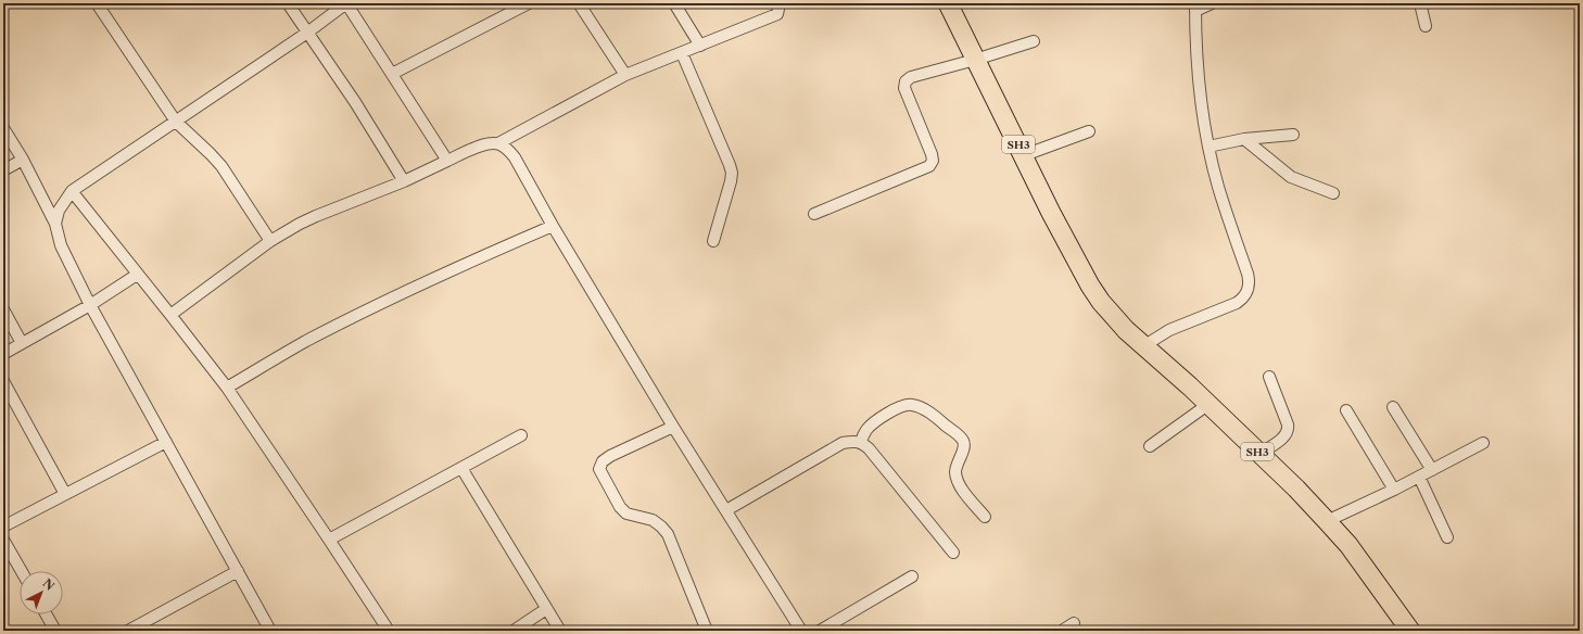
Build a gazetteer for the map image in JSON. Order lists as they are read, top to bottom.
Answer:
{
  "streets": {
    "main road": ["SH3"]
  },
  "north": "top right"
}
